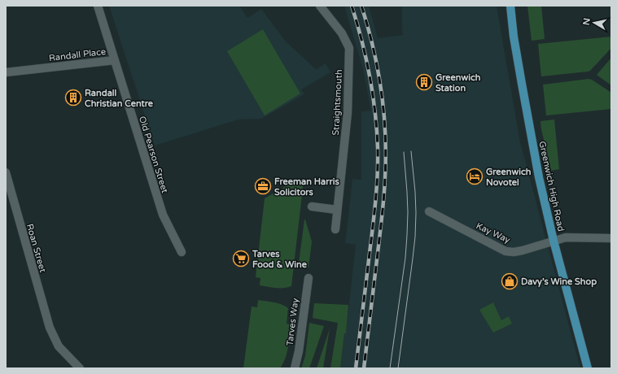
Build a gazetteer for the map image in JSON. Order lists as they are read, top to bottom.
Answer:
{
  "streets": {
    "main road": ["Greenwich High Road"],
    "street": [
      "Randall Place",
      "Straightsmouth",
      "Old Pearson Street",
      "Kay Way",
      "Roan Street",
      "Tarves Way"
    ]
  },
  "crossings": [
    ["Randall Place", "Old Pearson Street"],
    ["Greenwich High Road", "Kay Way"]
  ],
  "places": {
    "building": ["Greenwich Station", "Randall Christian Centre"],
    "hotel": ["Greenwich Novotel"],
    "office": ["Freeman Harris Solicitors"],
    "supermarket": ["Tarves Food & Wine"],
    "shop": ["Davy’s Wine Shop"]
  },
  "north": "left"
}
